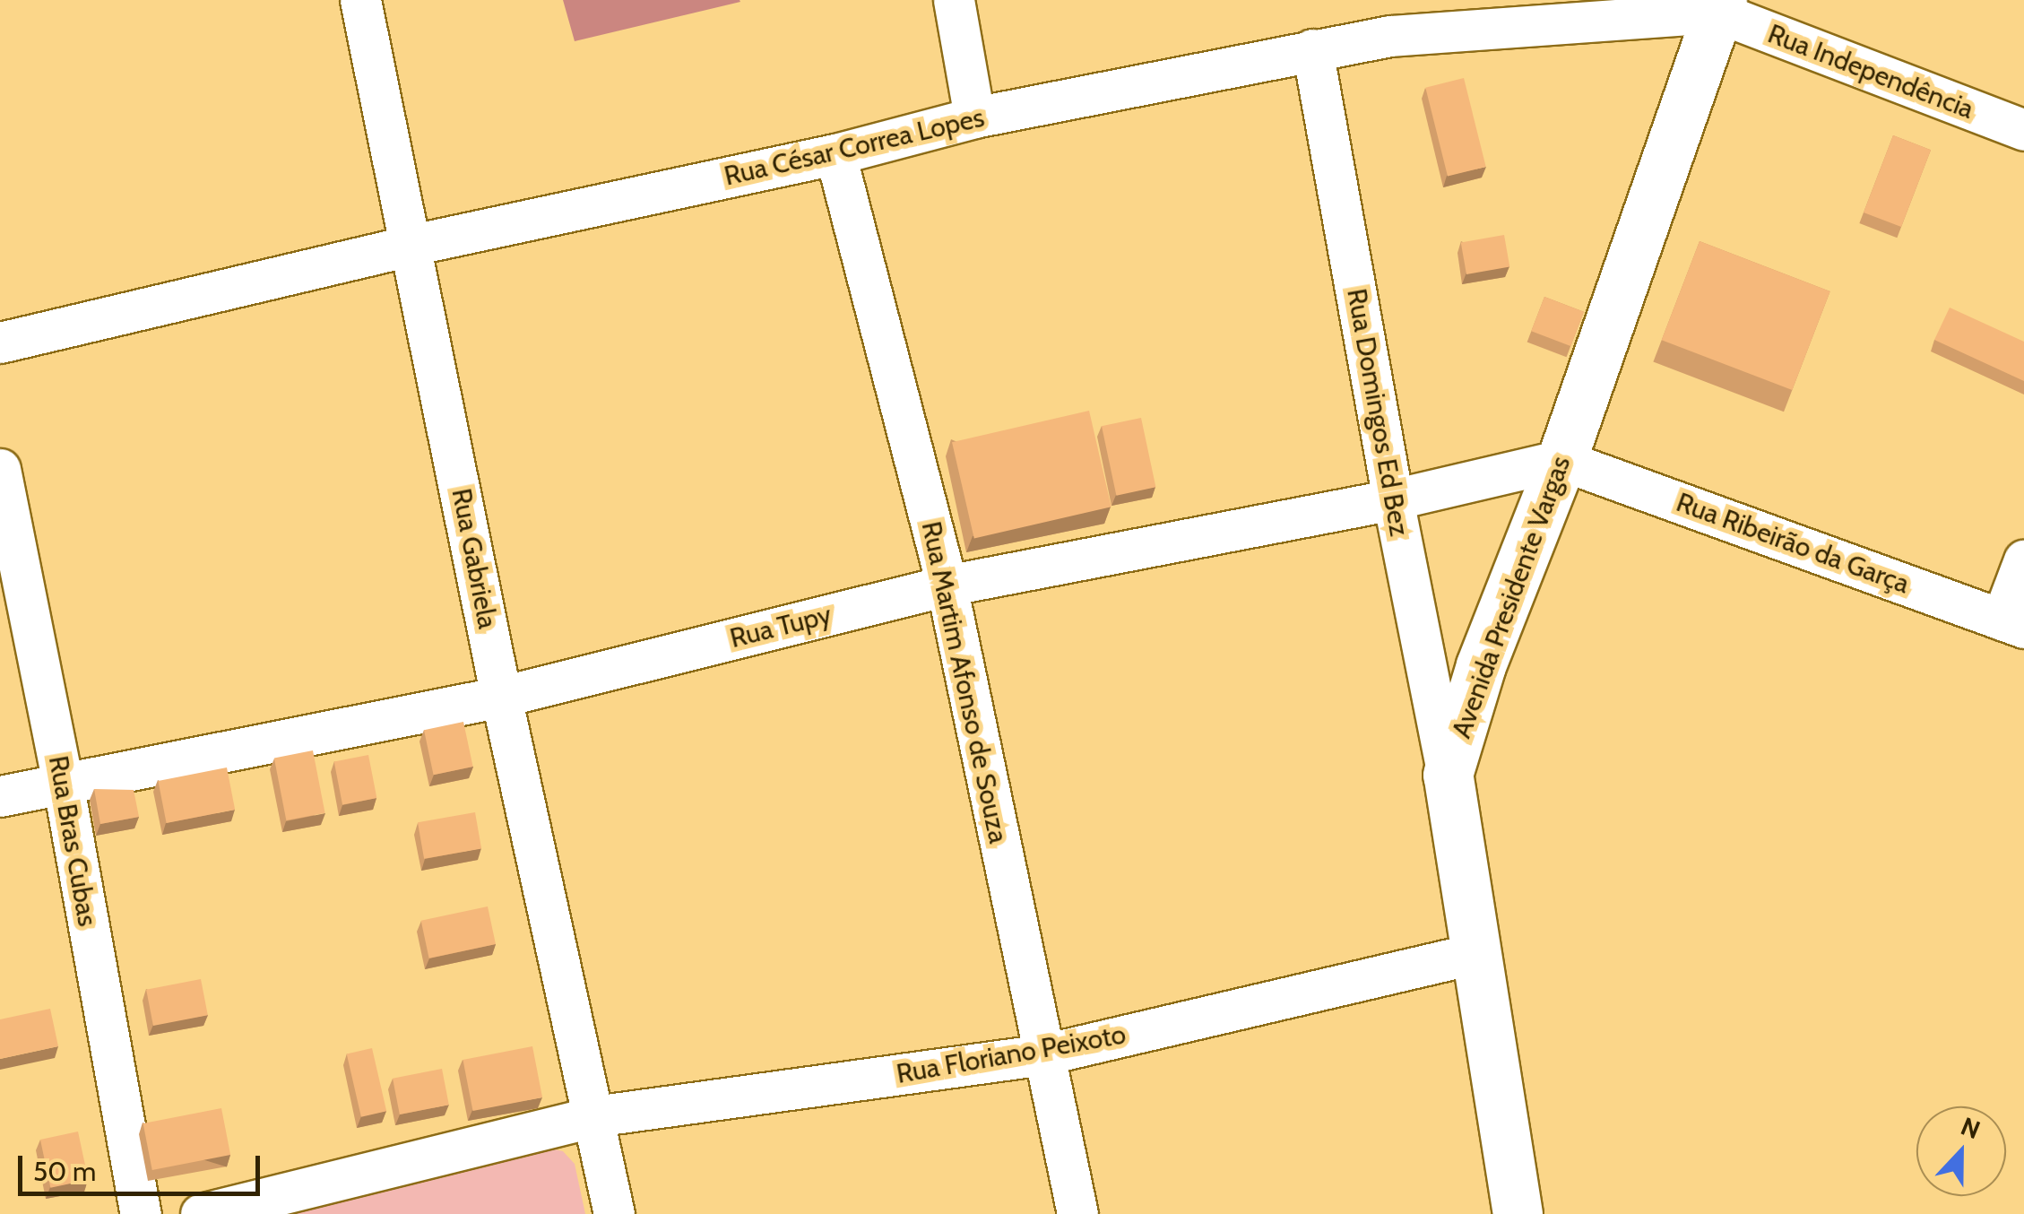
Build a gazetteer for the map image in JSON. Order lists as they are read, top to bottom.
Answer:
{
  "streets": {
    "main road": ["Avenida Presidente Vargas"],
    "street": [
      "Rua Independência",
      "Rua César Correa Lopes",
      "Rua Domingos Ed Bez",
      "Rua Ribeirão da Garça",
      "Rua Gabriela",
      "Rua Tupy",
      "Rua Martim Afonso de Souza",
      "Rua Bras Cubas",
      "Rua Floriano Peixoto"
    ]
  },
  "crossings": [
    ["Rua Independência", "Rua César Correa Lopes"],
    ["Rua Independência", "Avenida Presidente Vargas"],
    ["Rua César Correa Lopes", "Rua Domingos Ed Bez"],
    ["Rua César Correa Lopes", "Rua Gabriela"],
    ["Rua César Correa Lopes", "Avenida Presidente Vargas"],
    ["Rua César Correa Lopes", "Rua Martim Afonso de Souza"],
    ["Rua Domingos Ed Bez", "Avenida Presidente Vargas"],
    ["Rua Domingos Ed Bez", "Rua Tupy"],
    ["Rua Ribeirão da Garça", "Avenida Presidente Vargas"],
    ["Rua Ribeirão da Garça", "Rua Tupy"],
    ["Rua Gabriela", "Rua Tupy"],
    ["Rua Gabriela", "Rua Floriano Peixoto"],
    ["Avenida Presidente Vargas", "Rua Tupy"],
    ["Avenida Presidente Vargas", "Rua Floriano Peixoto"],
    ["Rua Tupy", "Rua Martim Afonso de Souza"],
    ["Rua Tupy", "Rua Bras Cubas"],
    ["Rua Martim Afonso de Souza", "Rua Floriano Peixoto"]
  ],
  "scale_bar": "50 m",
  "north": "top"
}
